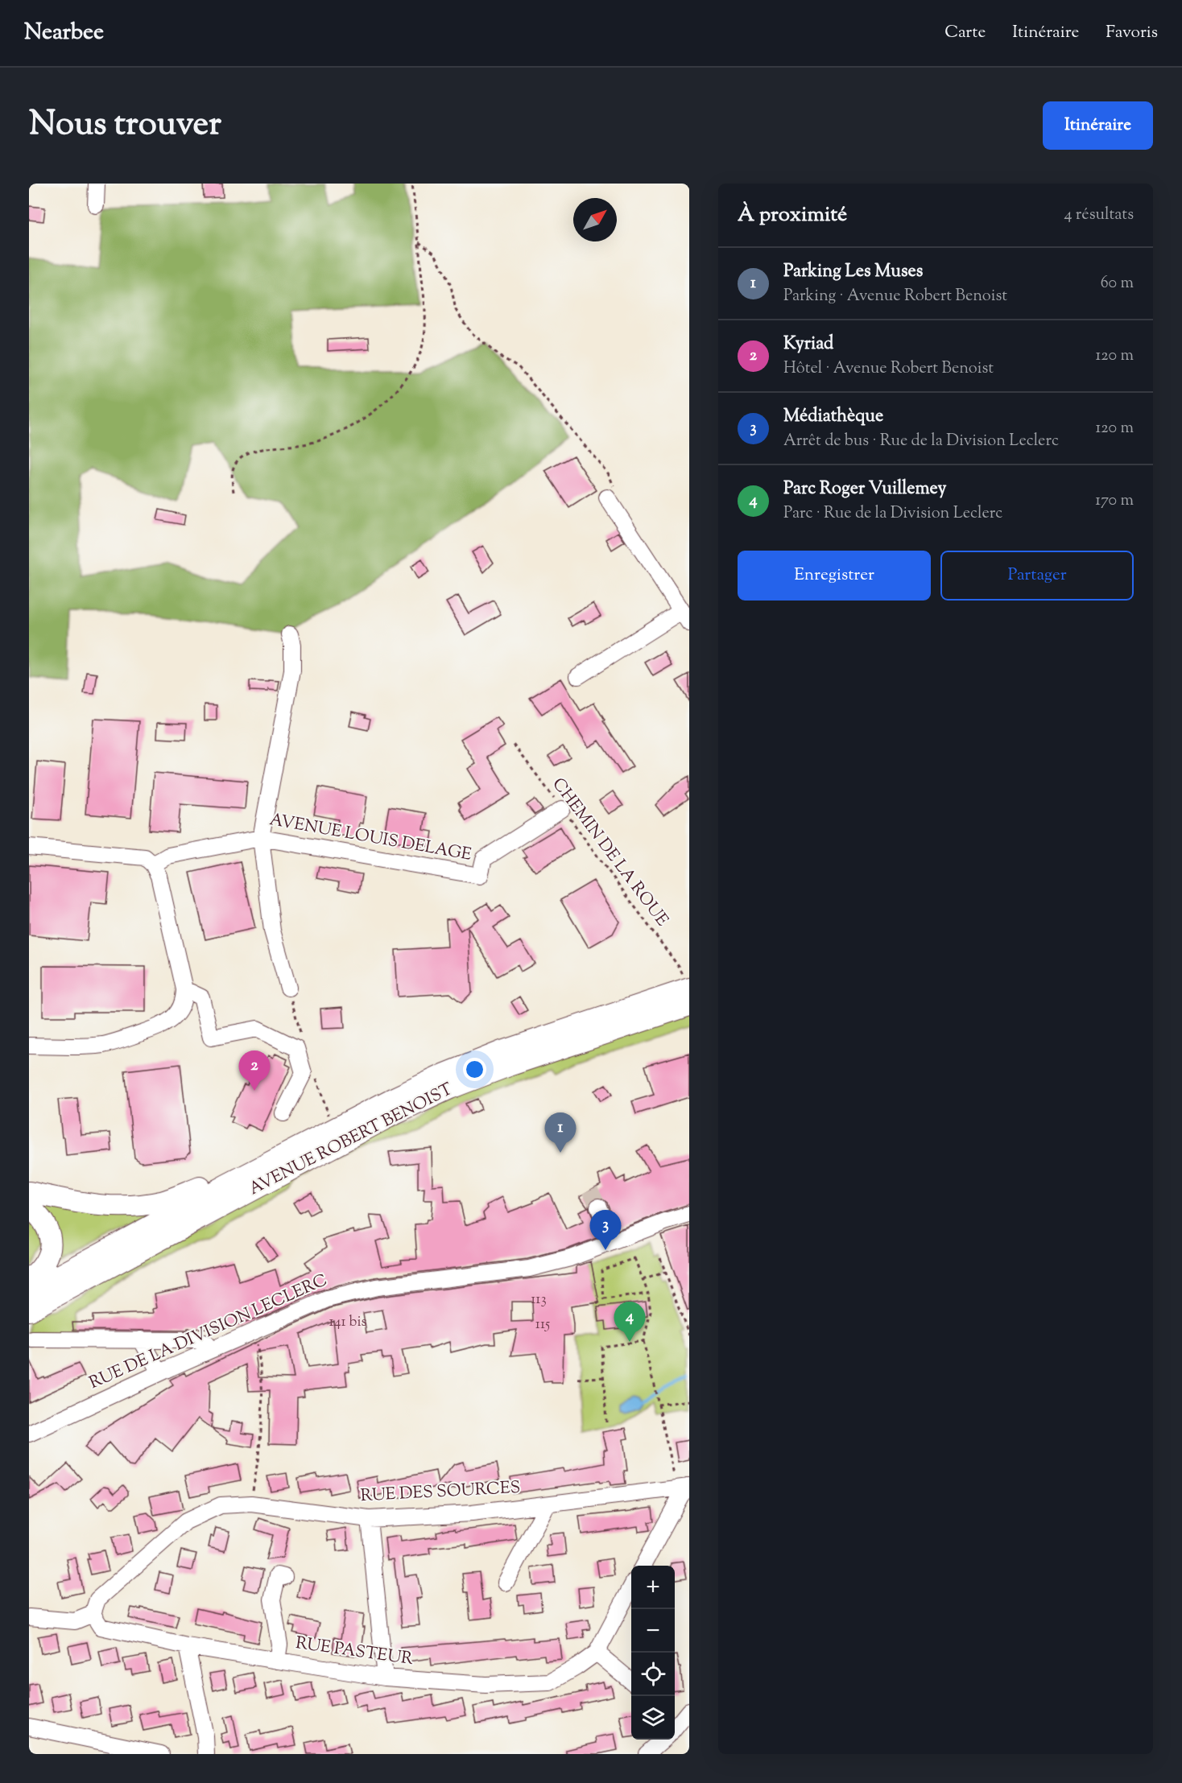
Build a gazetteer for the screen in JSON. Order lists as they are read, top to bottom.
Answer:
{
  "streets": {
    "main road": ["AVENUE ROBERT BENOIST"],
    "street": [
      "AVENUE LOUIS DELAGE",
      "RUE DE LA DIVISION LECLERC",
      "RUE DES SOURCES",
      "RUE PASTEUR"
    ],
    "path": ["CHEMIN DE LA ROUE"]
  },
  "crossings": [
    ["AVENUE LOUIS DELAGE", "CHEMIN DE LA ROUE"],
    ["CHEMIN DE LA ROUE", "AVENUE ROBERT BENOIST"],
    ["RUE DES SOURCES", "RUE PASTEUR"]
  ],
  "house_numbers": ["113", "141 bis", "115"],
  "north": "top right",
  "page": {
    "header": "Nearbee",
    "nav": ["Carte", "Itinéraire", "Favoris"],
    "title": "Nous trouver",
    "buttons": [
      "Itinéraire",
      ["Enregistrer", "Partager"]
    ],
    "heading": ["À proximité", "4 résultats"],
    "list": [
      {
        "mark": "1",
        "name": "Parking Les Muses",
        "note": "Parking · Avenue Robert Benoist",
        "value": "60 m"
      },
      {
        "mark": "2",
        "name": "Kyriad",
        "note": "Hôtel · Avenue Robert Benoist",
        "value": "120 m"
      },
      {
        "mark": "3",
        "name": "Médiathèque",
        "note": "Arrêt de bus · Rue de la Division Leclerc",
        "value": "120 m"
      },
      {
        "mark": "4",
        "name": "Parc Roger Vuillemey",
        "note": "Parc · Rue de la Division Leclerc",
        "value": "170 m"
      }
    ],
    "pins": [
      "2",
      "1",
      "3",
      "4"
    ],
    "map_buttons": ["+", "−"]
  }
}
